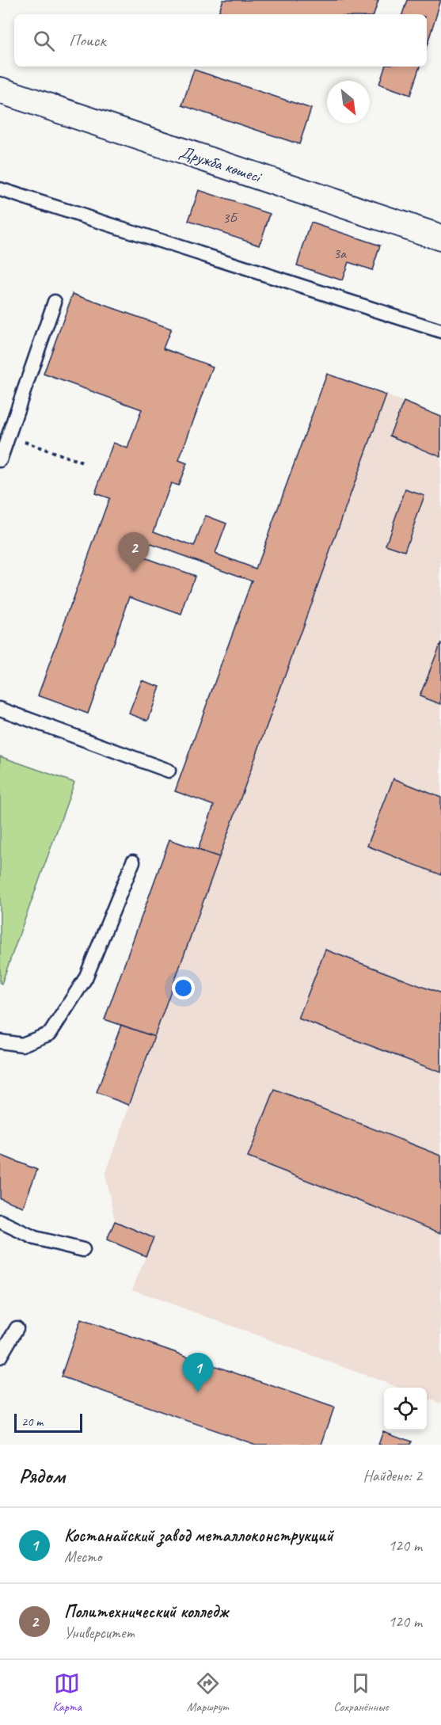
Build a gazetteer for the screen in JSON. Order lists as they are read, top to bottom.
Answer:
{
  "streets": {
    "street": ["Дружба көшесі"]
  },
  "house_numbers": ["3Б", "3а"],
  "scale_bar": "20 m",
  "north": "bottom right",
  "page": {
    "search": "Поиск",
    "pins": ["2", "1"],
    "scale": "20 m",
    "heading": ["Рядом", "Найдено: 2"],
    "list": [
      {
        "mark": "1",
        "name": "Костанайский завод металлоконструкций",
        "note": "Место",
        "value": "120 m"
      },
      {
        "mark": "2",
        "name": "Политехнический колледж",
        "note": "Университет",
        "value": "120 m"
      }
    ],
    "nav": ["Карта", "Маршрут", "Сохранённые"]
  }
}
